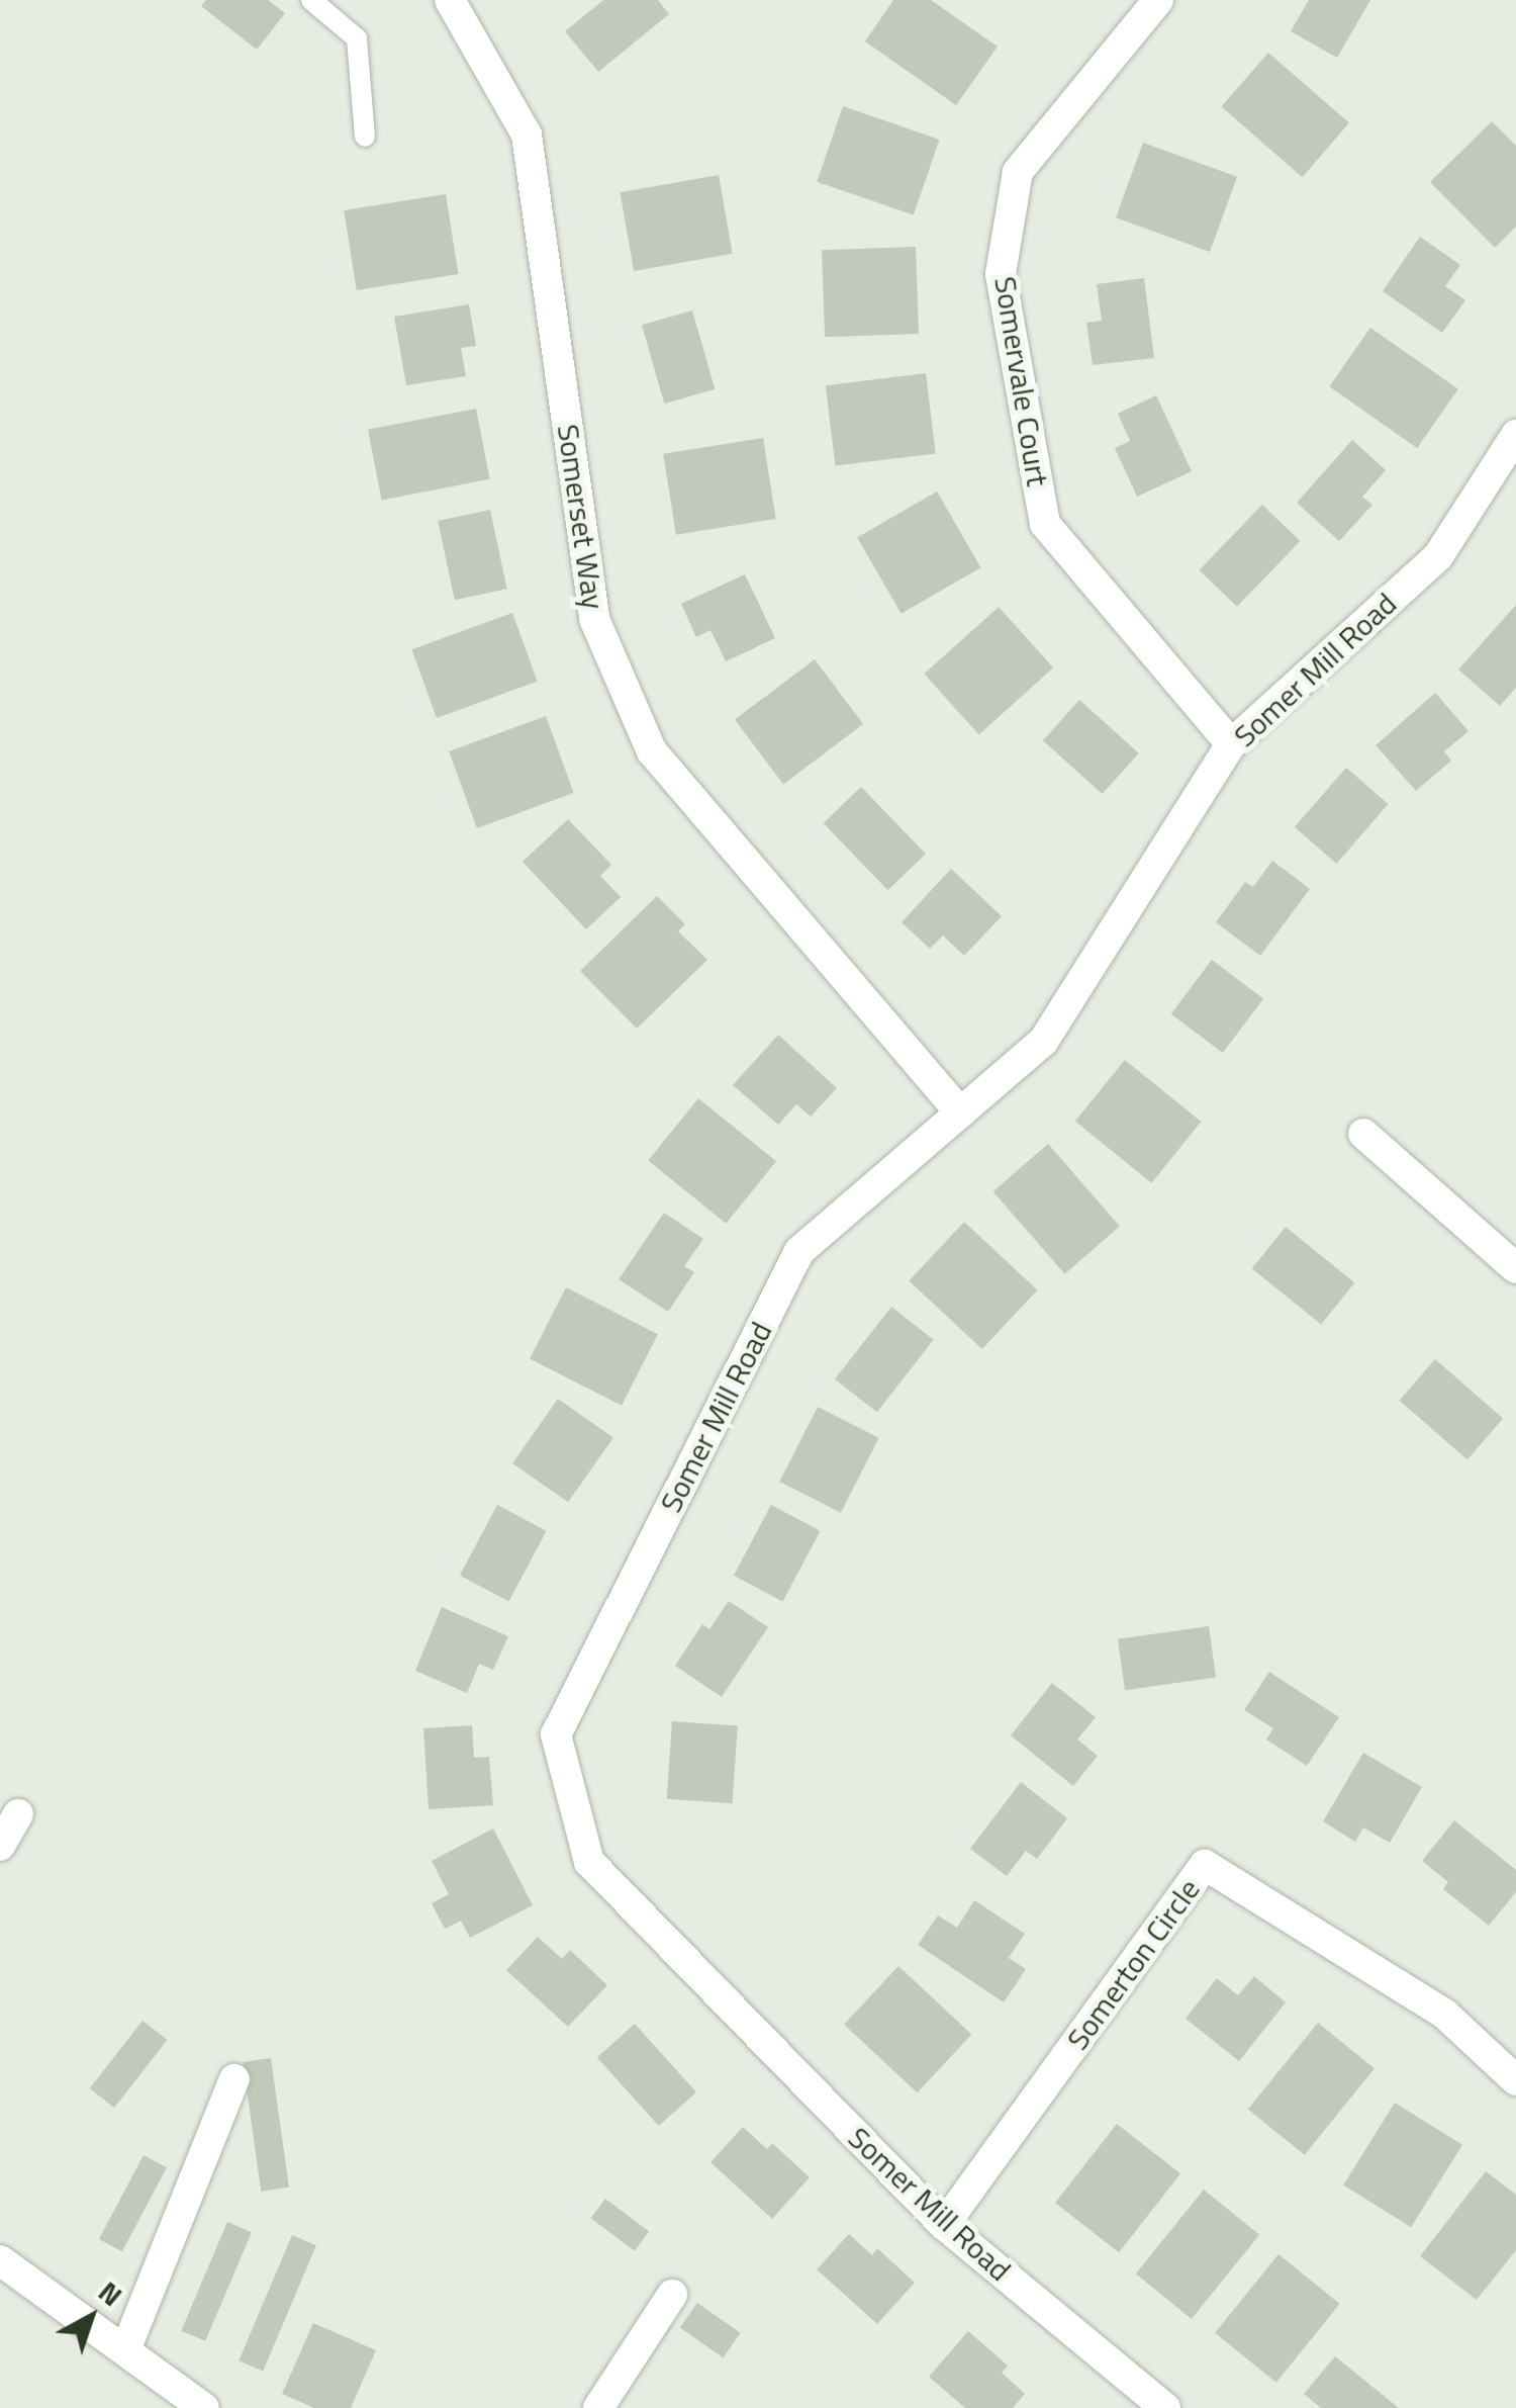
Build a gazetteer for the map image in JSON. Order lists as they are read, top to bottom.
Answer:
{
  "streets": {
    "street": [
      "Somervale Court",
      "Somerset Way",
      "Somer Mill Road",
      "Somerton Circle"
    ]
  },
  "crossings": [
    ["Somervale Court", "Somer Mill Road"],
    ["Somerset Way", "Somer Mill Road"],
    ["Somer Mill Road", "Somerton Circle"]
  ],
  "north": "top right"
}
